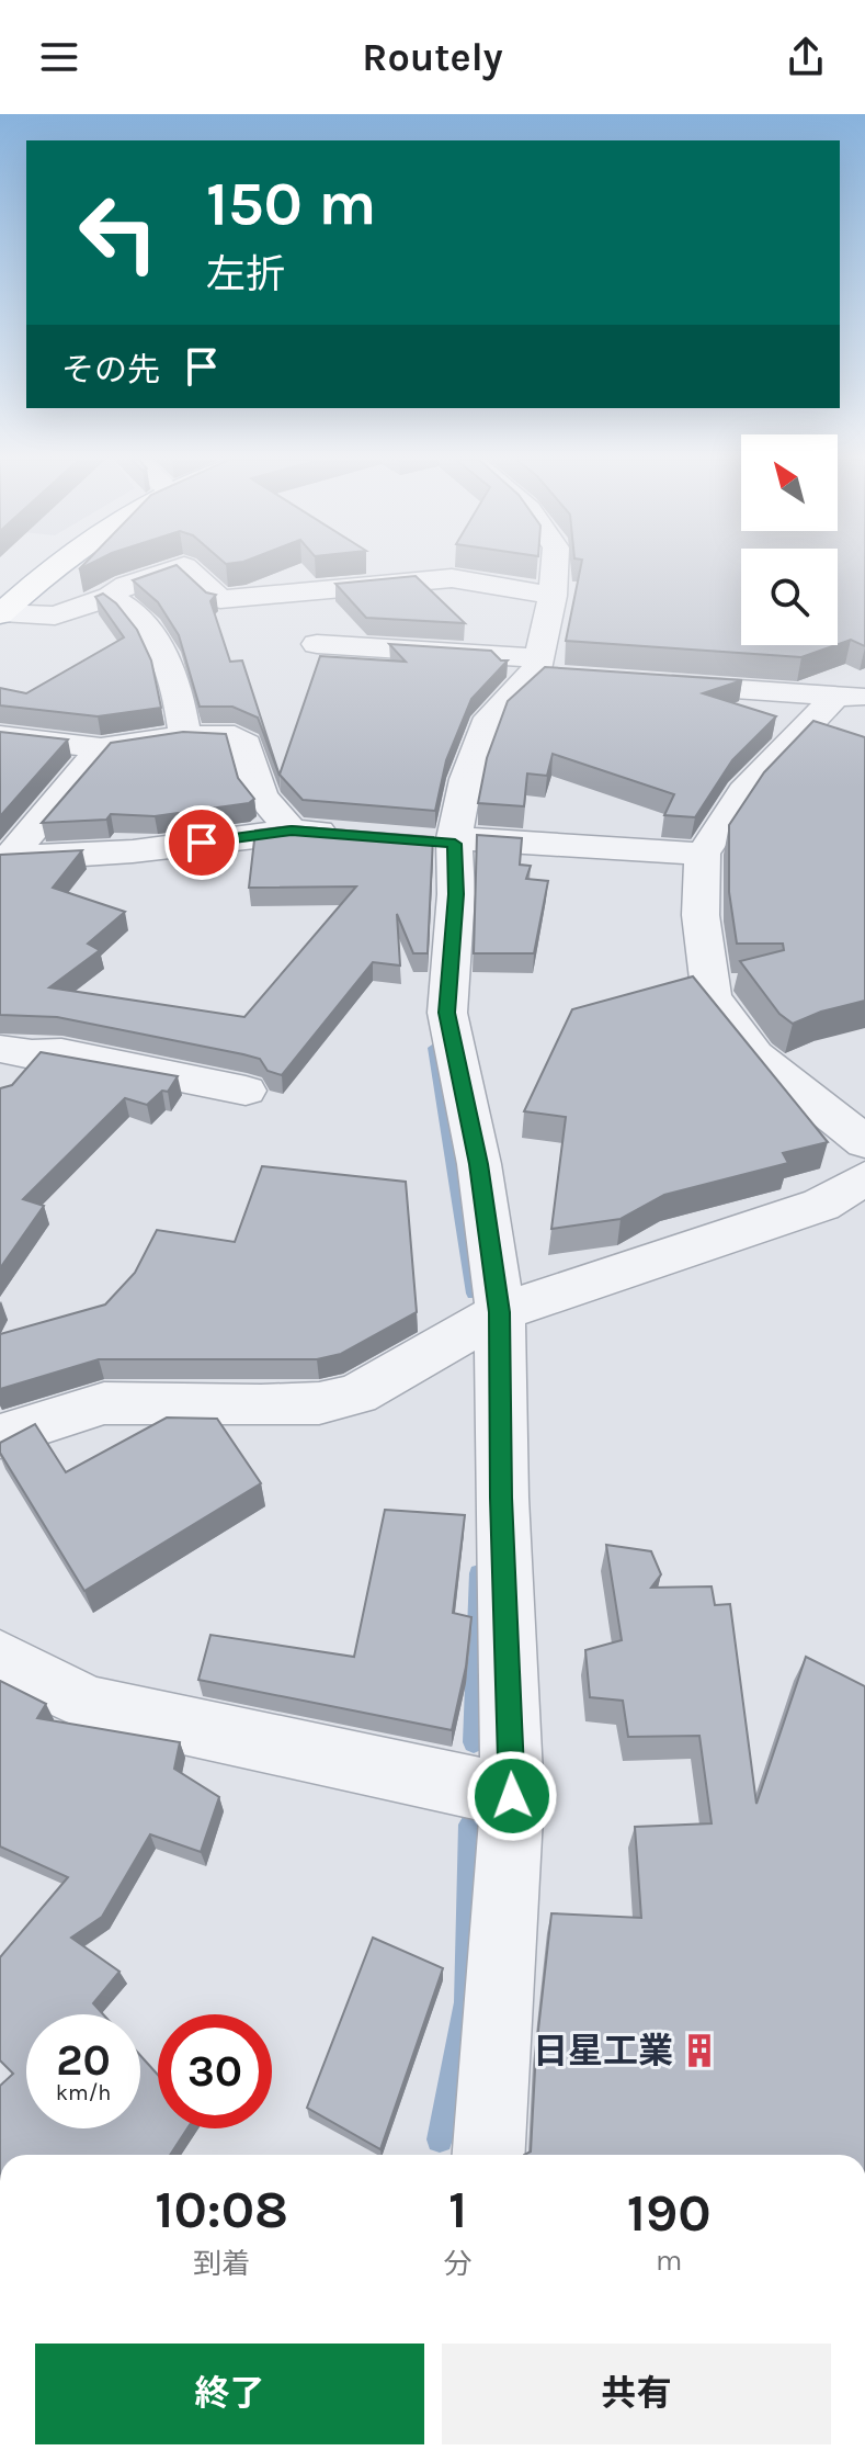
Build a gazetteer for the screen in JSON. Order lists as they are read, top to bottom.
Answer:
{
  "places": {
    "building": ["日星工業"]
  },
  "north": "top left",
  "page": {
    "header": "Routely",
    "turn": ["150 m", "左折"],
    "then": "その先",
    "speed": "20 km/h",
    "limit": "30",
    "eta": [
      "10:08",
      "到着",
      "1",
      "分",
      "190",
      "m"
    ],
    "buttons": ["終了", "共有"]
  }
}
